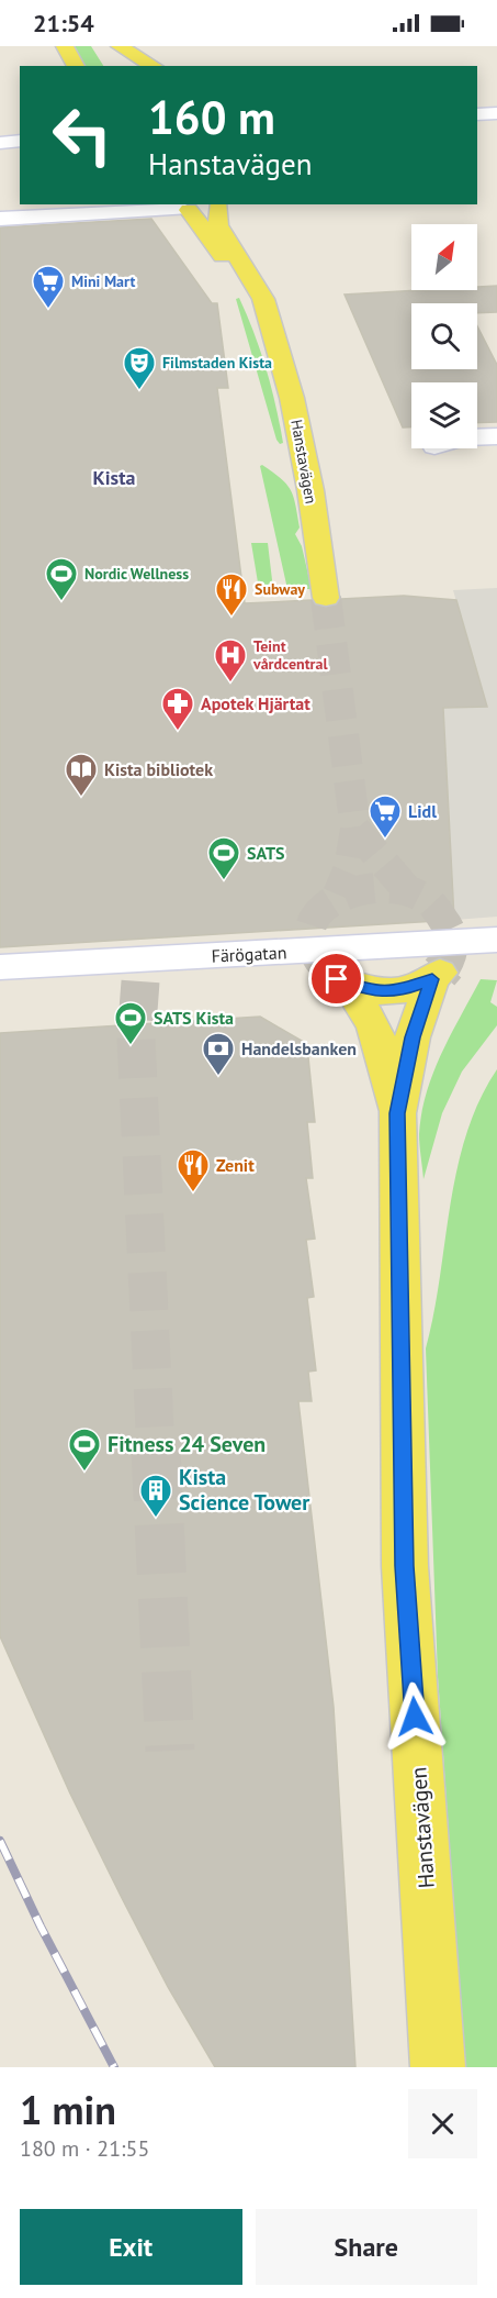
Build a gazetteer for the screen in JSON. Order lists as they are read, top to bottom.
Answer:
{
  "streets": {
    "main road": ["Hanstavägen"],
    "street": ["Färögatan"]
  },
  "districts": ["Kista"],
  "places": {
    "supermarket": ["Mini Mart", "Lidl"],
    "theatre": ["Filmstaden Kista"],
    "sports": [
      "Nordic Wellness",
      "SATS",
      "SATS Kista",
      "Fitness 24 Seven"
    ],
    "restaurant": ["Subway", "Zenit"],
    "hospital": ["Teint vårdcentral"],
    "pharmacy": ["Apotek Hjärtat"],
    "library": ["Kista bibliotek"],
    "bank": ["Handelsbanken"],
    "building": ["Kista Science Tower"]
  },
  "north": "top right",
  "page": {
    "status": "21:54",
    "turn": ["160 m", "Hanstavägen"],
    "heading": ["1 min", "180 m · 21:55"],
    "buttons": ["Exit", "Share"]
  }
}
